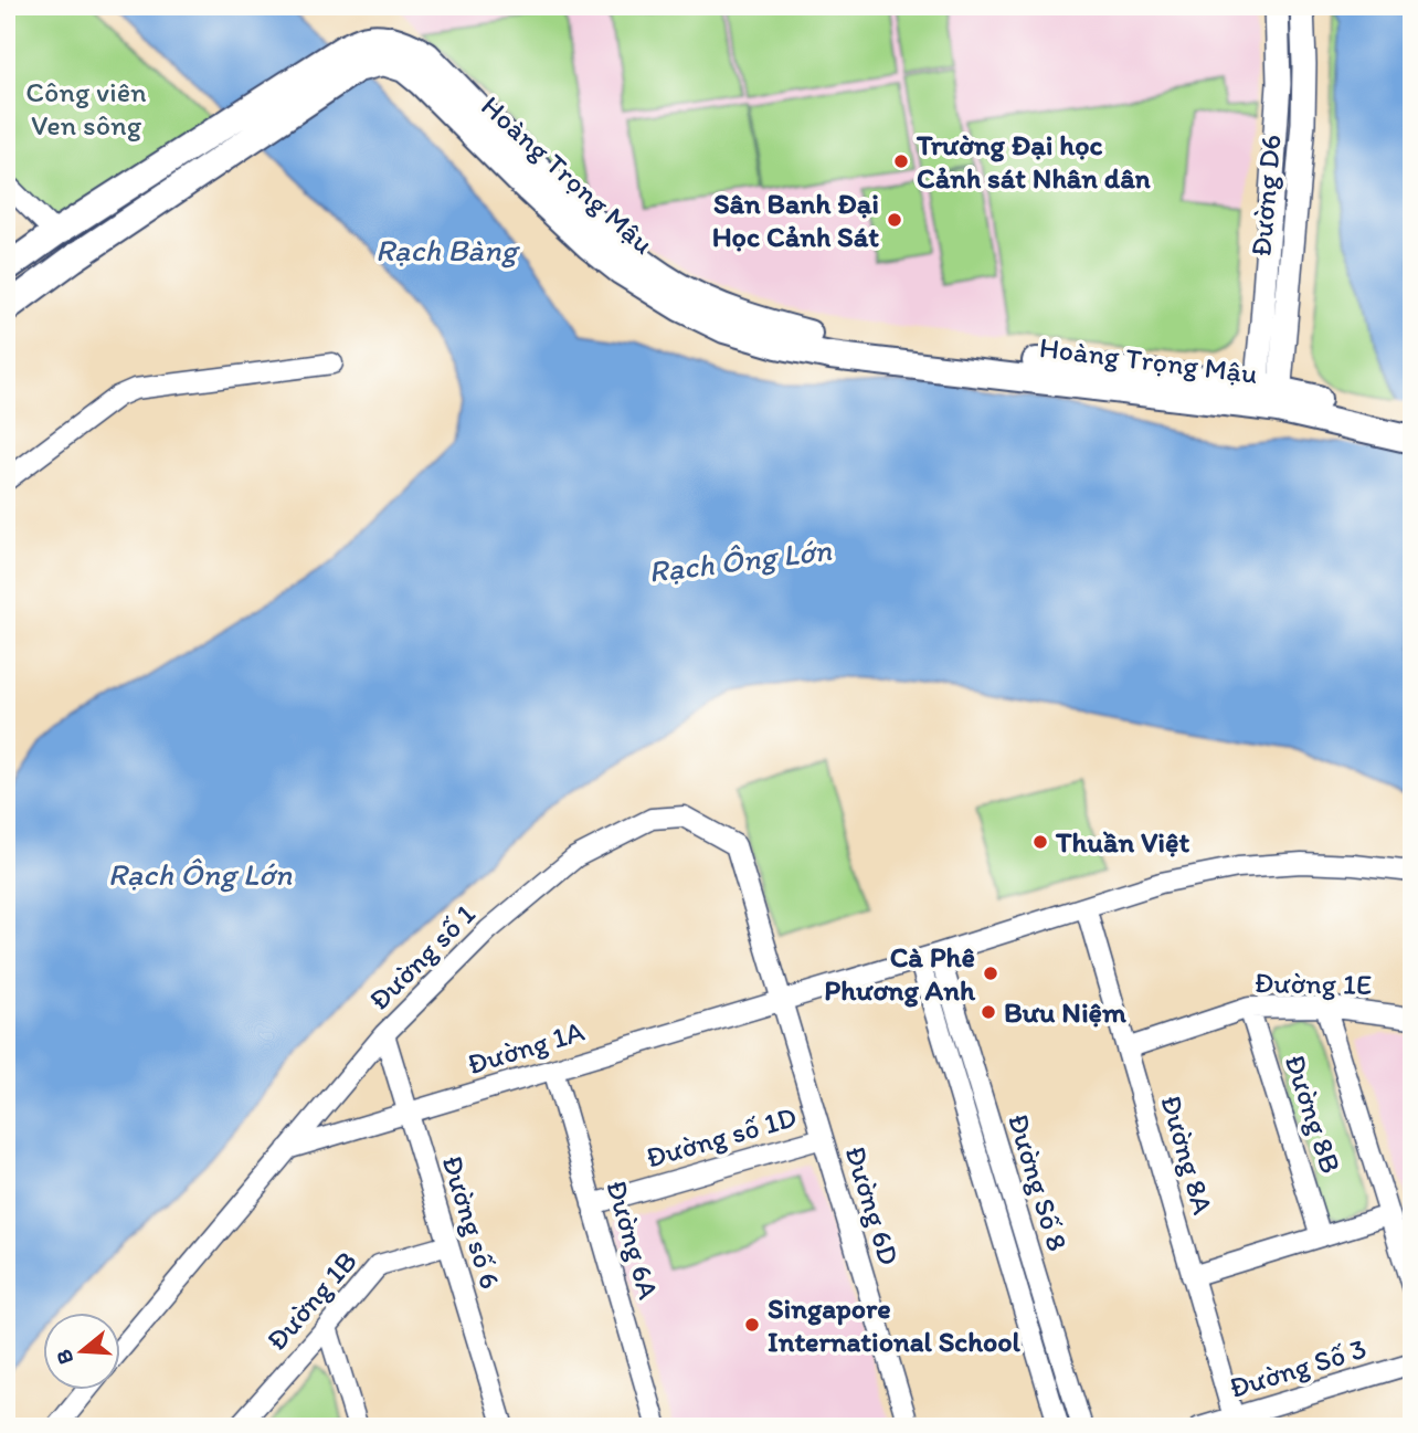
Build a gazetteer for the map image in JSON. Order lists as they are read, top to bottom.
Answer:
{
  "streets": {
    "main road": ["Hoàng Trọng Mậu"],
    "street": [
      "Đường D6",
      "Đường số 1",
      "Đường 1E",
      "Đường 1A",
      "Đường 8B",
      "Đường số 1D",
      "Đường 8A",
      "Đường Số 8",
      "Đường 6D",
      "Đường số 6",
      "Đường 6A",
      "Đường 1B",
      "Đường Số 3"
    ]
  },
  "crossings": [
    ["Hoàng Trọng Mậu", "Đường D6"],
    ["Đường số 1", "Đường 1A"],
    ["Đường số 1", "Đường 6D"],
    ["Đường số 1", "Đường số 6"],
    ["Đường 1E", "Đường 8B"],
    ["Đường 1E", "Đường 8A"],
    ["Đường 1A", "Đường 6D"],
    ["Đường 1A", "Đường số 6"],
    ["Đường 1A", "Đường 6A"],
    ["Đường số 1D", "Đường 6D"],
    ["Đường số 1D", "Đường 6A"],
    ["Đường 8A", "Đường Số 3"],
    ["Đường số 6", "Đường 1B"]
  ],
  "water": ["Rạch Bàng", "Rạch Ông Lớn"],
  "parks": ["Công viên Ven sông"],
  "places": [
    "Trường Đại học Cảnh sát Nhân dân",
    "Sân Banh Đại Học Cảnh Sát",
    "Thuần Việt",
    "Cà Phê Phương Anh",
    "Bưu Niệm",
    "Singapore International School"
  ],
  "north": "left"
}
